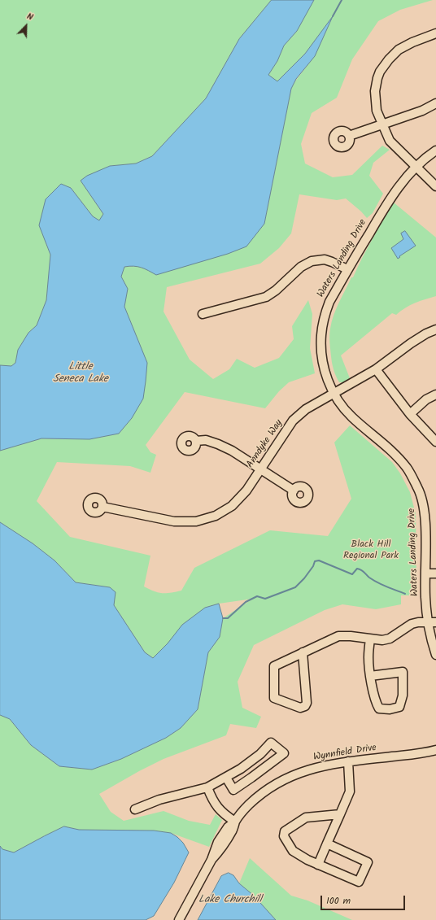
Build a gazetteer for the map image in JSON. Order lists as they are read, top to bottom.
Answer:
{
  "streets": {
    "street": ["Waters Landing Drive", "Anndyke Way", "Wynnfield Drive"]
  },
  "crossings": [
    ["Waters Landing Drive", "Anndyke Way"]
  ],
  "water": ["Little Seneca Lake", "Lake Churchill"],
  "parks": ["Black Hill Regional Park"],
  "scale_bar": "100 m",
  "north": "top right"
}
